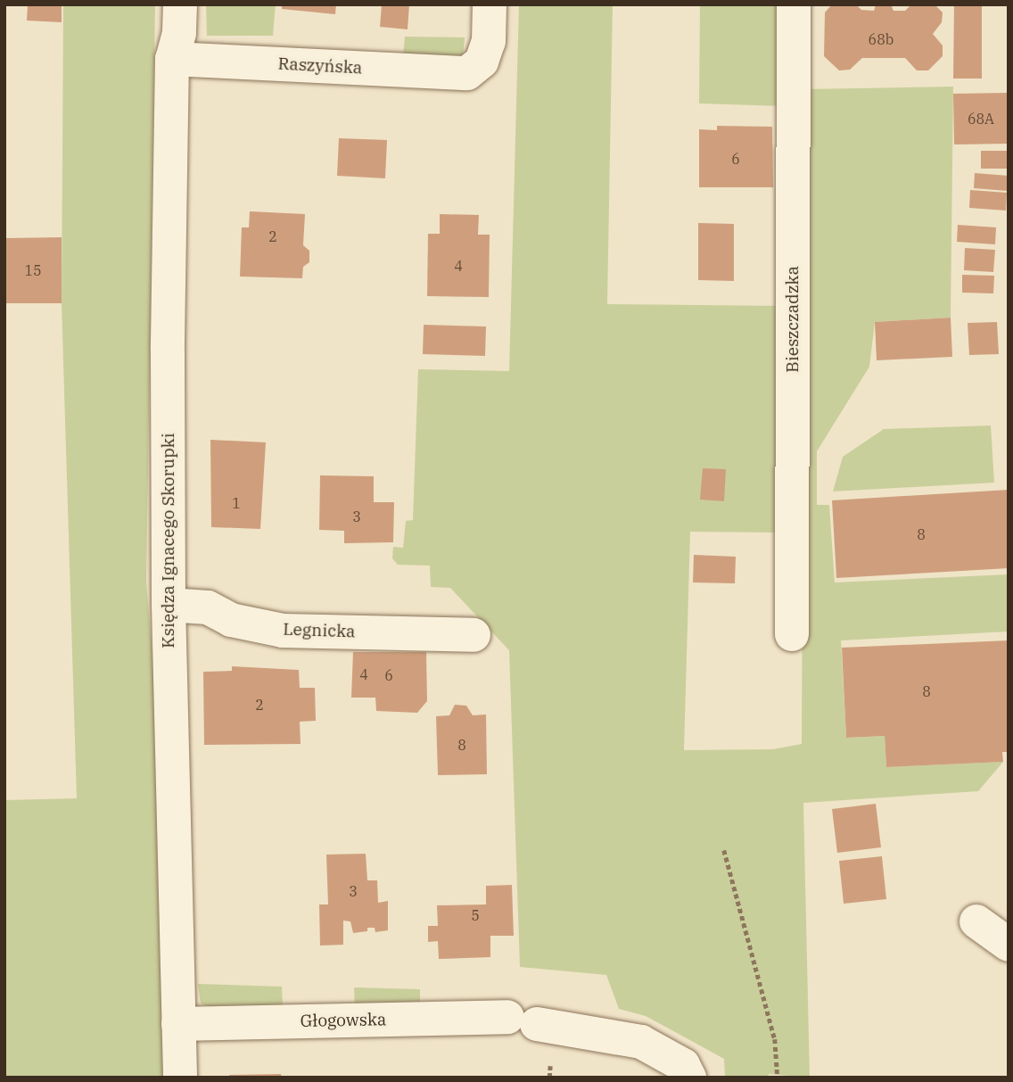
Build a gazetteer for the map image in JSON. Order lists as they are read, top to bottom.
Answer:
{
  "streets": {
    "street": [
      "Raszyńska",
      "Bieszczadzka",
      "Księdza Ignacego Skorupki",
      "Legnicka",
      "Głogowska"
    ]
  },
  "crossings": [
    ["Raszyńska", "Księdza Ignacego Skorupki"],
    ["Księdza Ignacego Skorupki", "Legnicka"],
    ["Księdza Ignacego Skorupki", "Głogowska"]
  ],
  "house_numbers": [
    "68b",
    "68A",
    "6",
    "2",
    "4",
    "15",
    "1",
    "3",
    "8",
    "4",
    "6",
    "8",
    "2",
    "8",
    "3",
    "5"
  ]
}
